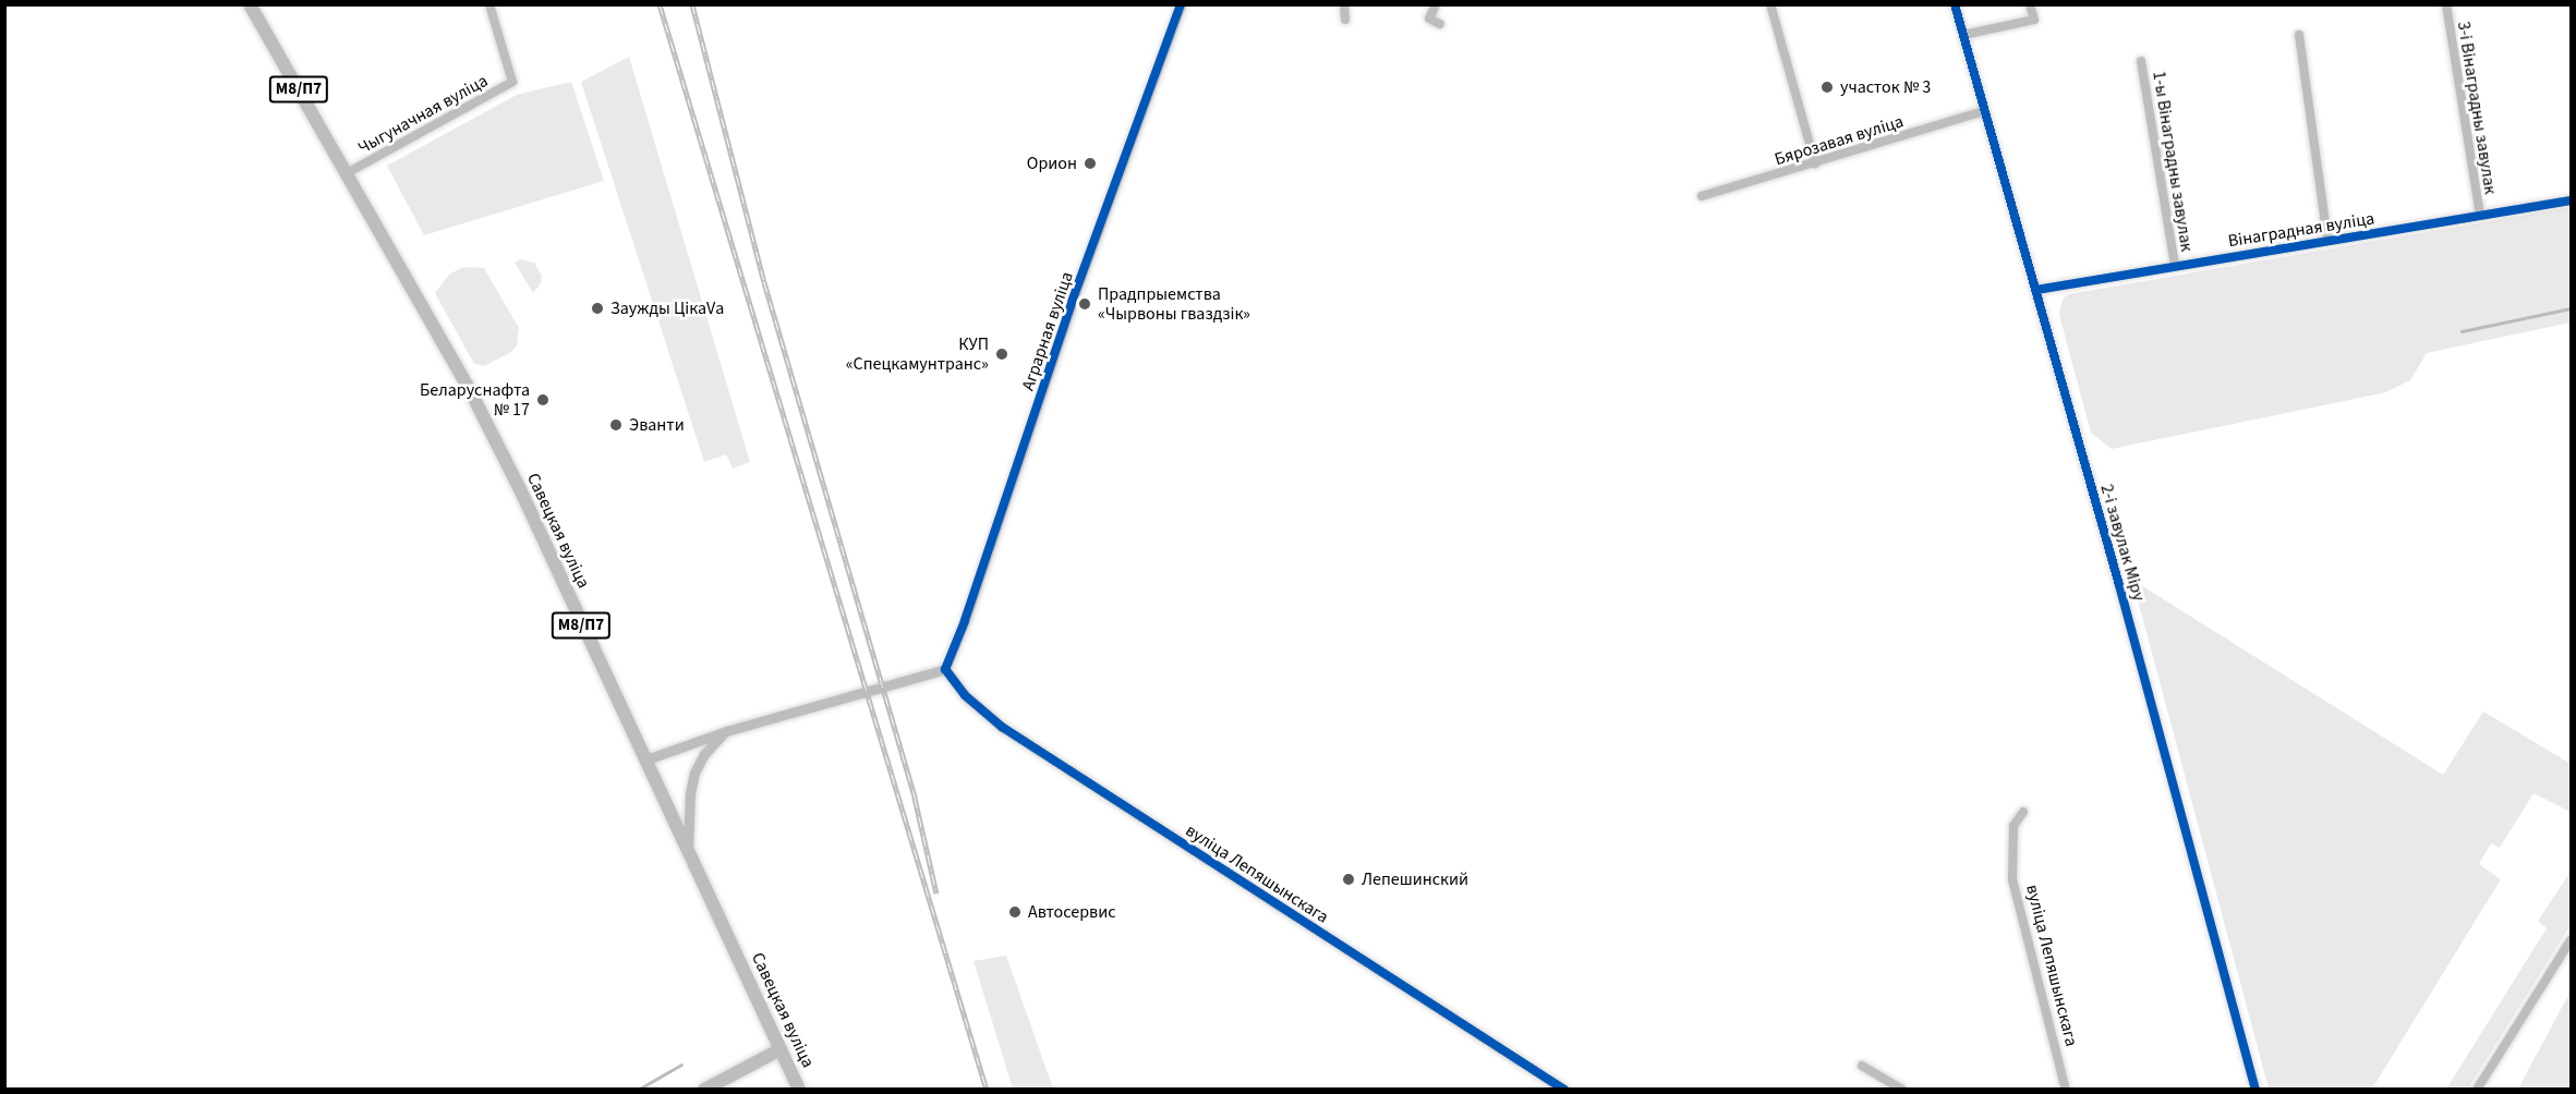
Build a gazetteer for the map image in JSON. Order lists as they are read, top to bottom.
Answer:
{
  "streets": {
    "main road": ["М8/П7", "Савецкая вуліца"],
    "street": [
      "3-і Вінаградны завулак",
      "Чыгуначная вуліца",
      "Бярозавая вуліца",
      "1-ы Вінаградны завулак",
      "Вінаградная вуліца",
      "Аграрная вуліца",
      "2-і завулак Міру",
      "вуліца Лепяшынскага"
    ]
  },
  "crossings": [
    ["3-і Вінаградны завулак", "Вінаградная вуліца"],
    ["Чыгуначная вуліца", "Савецкая вуліца"],
    ["Бярозавая вуліца", "2-і завулак Міру"],
    ["1-ы Вінаградны завулак", "Вінаградная вуліца"],
    ["Вінаградная вуліца", "2-і завулак Міру"],
    ["Аграрная вуліца", "вуліца Лепяшынскага"]
  ],
  "places": [
    "участок № 3",
    "Орион",
    "Прадпрыемства «Чырвоны гваздзік»",
    "Заужды ЦікаVа",
    "КУП «Спецкамунтранс»",
    "Беларуснафта № 17",
    "Эванти",
    "Лепешинский",
    "Автосервис"
  ]
}
